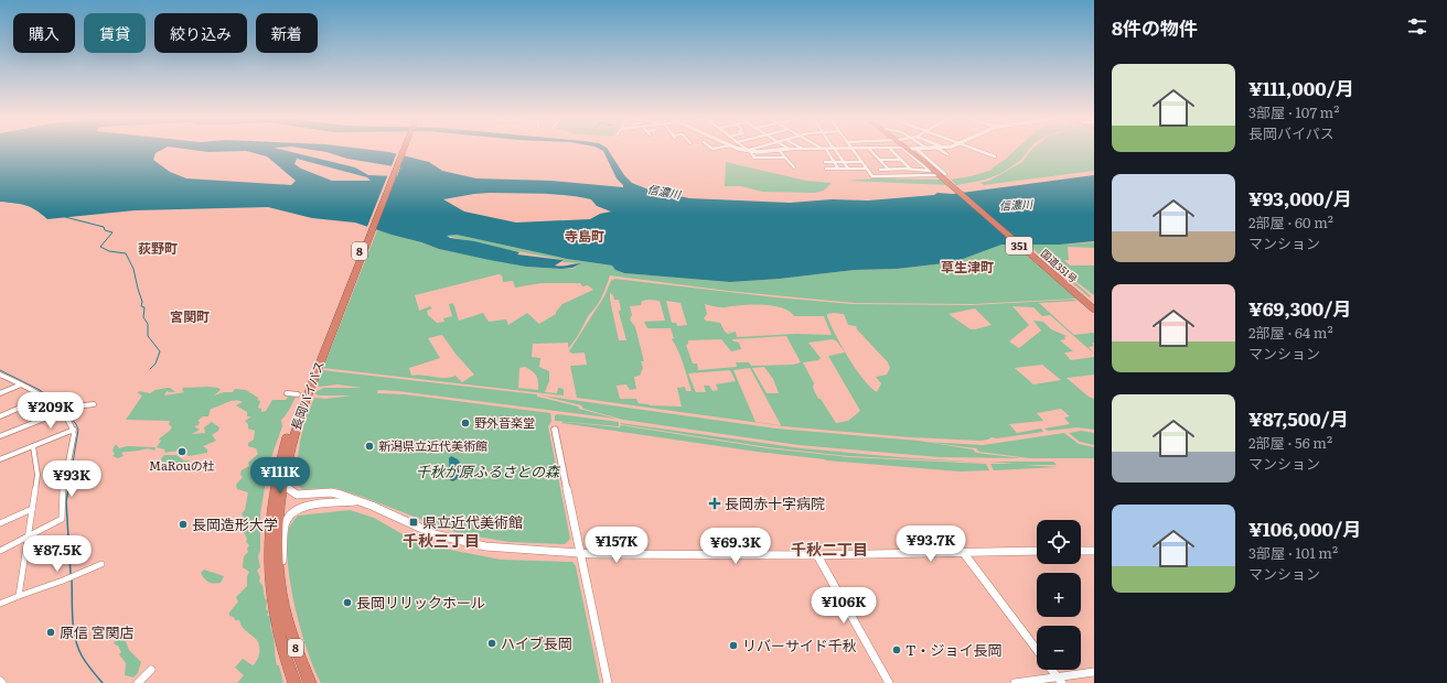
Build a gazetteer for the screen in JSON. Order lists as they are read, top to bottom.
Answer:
{
  "streets": {
    "highway": [
      "351",
      "8",
      "国道351号",
      "長岡バイパス"
    ]
  },
  "districts": [
    "寺島町",
    "荻野町",
    "草生津町",
    "宮関町",
    "千秋三丁目",
    "千秋二丁目"
  ],
  "water": ["信濃川"],
  "parks": ["千秋が原ふるさとの森"],
  "places": {
    "other": [
      "野外音楽堂",
      "新潟県立近代美術館",
      "MaRouの杜",
      "長岡造形大学",
      "長岡リリックホール",
      "原信 宮関店",
      "ハイブ長岡",
      "リバーサイド千秋",
      "T・ジョイ長岡"
    ],
    "health": ["長岡赤十字病院"],
    "transit": ["県立近代美術館"]
  },
  "page": {
    "heading": "8件の物件",
    "chip": [
      "購入",
      "賃貸",
      "絞り込み",
      "新着"
    ],
    "list": [
      {
        "name": "¥111,000/月",
        "note": "3部屋 · 107 m² · 長岡バイパス"
      },
      {
        "name": "¥93,000/月",
        "note": "2部屋 · 60 m² · マンション"
      },
      {
        "name": "¥69,300/月",
        "note": "2部屋 · 64 m² · マンション"
      },
      {
        "name": "¥87,500/月",
        "note": "2部屋 · 56 m² · マンション"
      },
      {
        "name": "¥106,000/月",
        "note": "3部屋 · 101 m² · マンション"
      }
    ],
    "price": [
      "¥209K",
      "¥111K",
      "¥93K",
      "¥93.7K",
      "¥157K",
      "¥69.3K",
      "¥87.5K",
      "¥106K"
    ],
    "map_buttons": ["+", "−"]
  }
}
